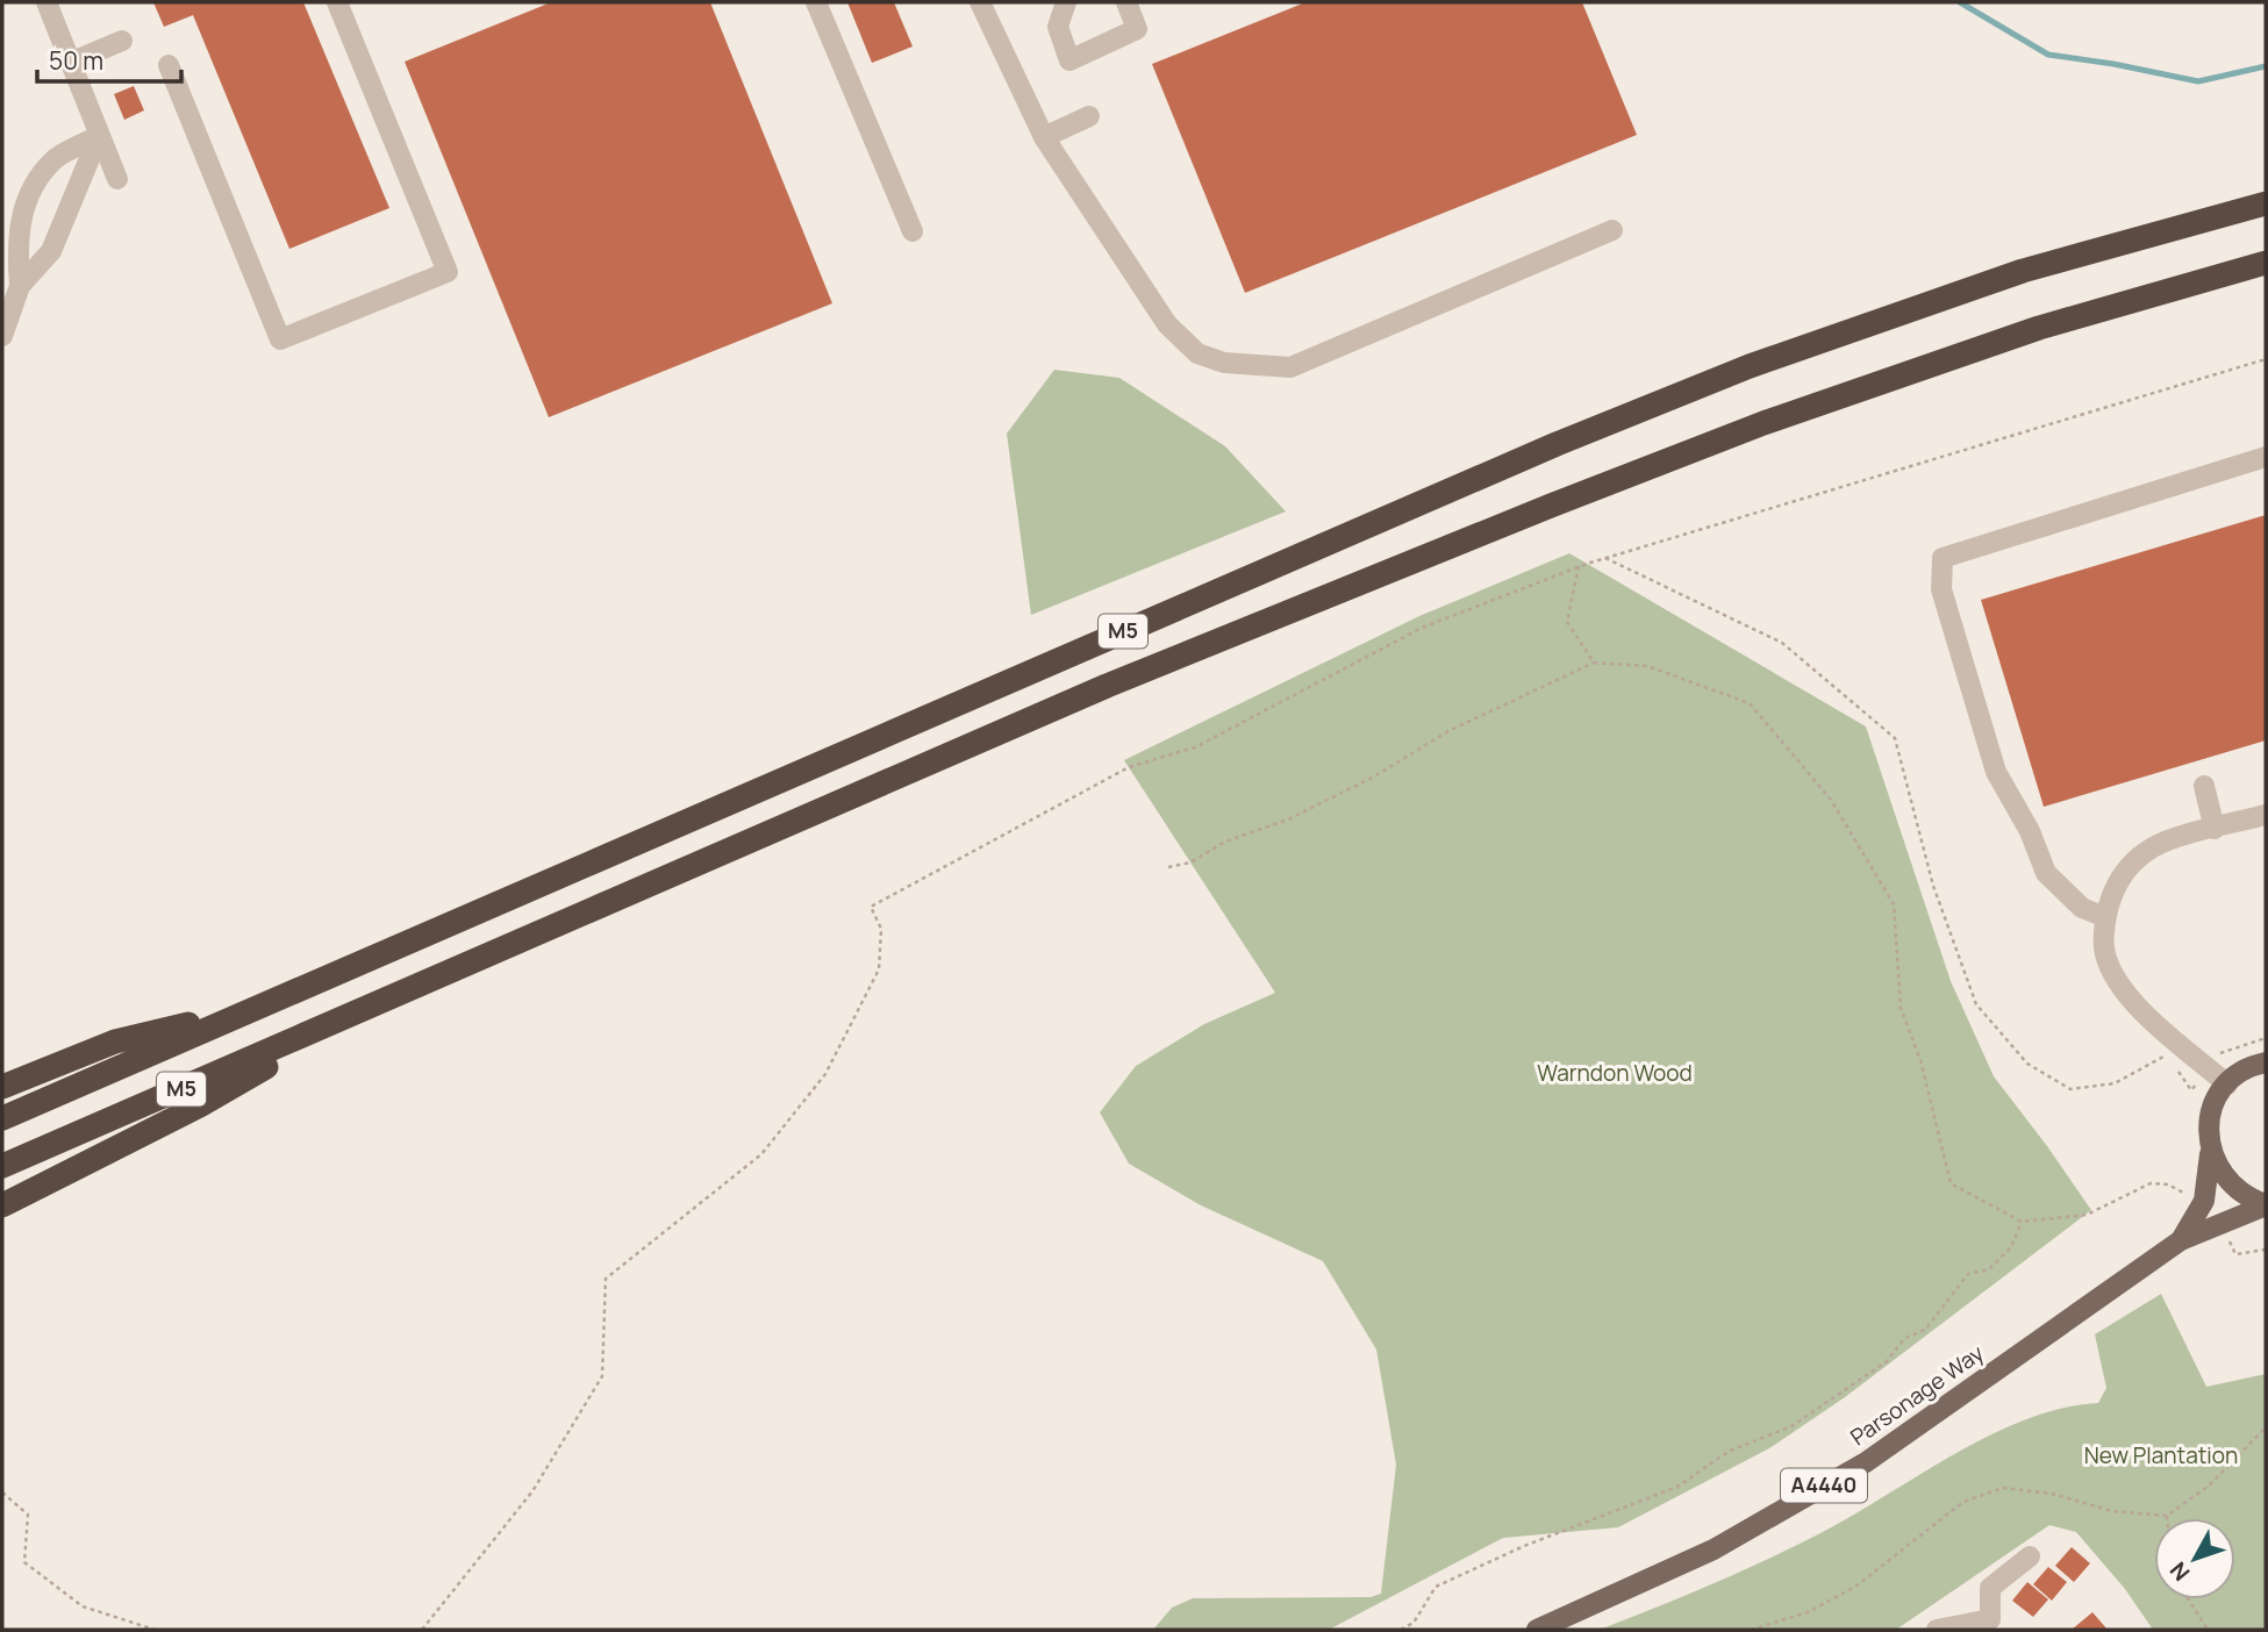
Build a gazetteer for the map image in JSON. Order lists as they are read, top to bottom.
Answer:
{
  "streets": {
    "highway": ["M5"],
    "main road": ["Parsonage Way", "A4440"]
  },
  "parks": ["Warndon Wood", "New Plantation"],
  "scale_bar": "50 m",
  "north": "bottom left"
}
